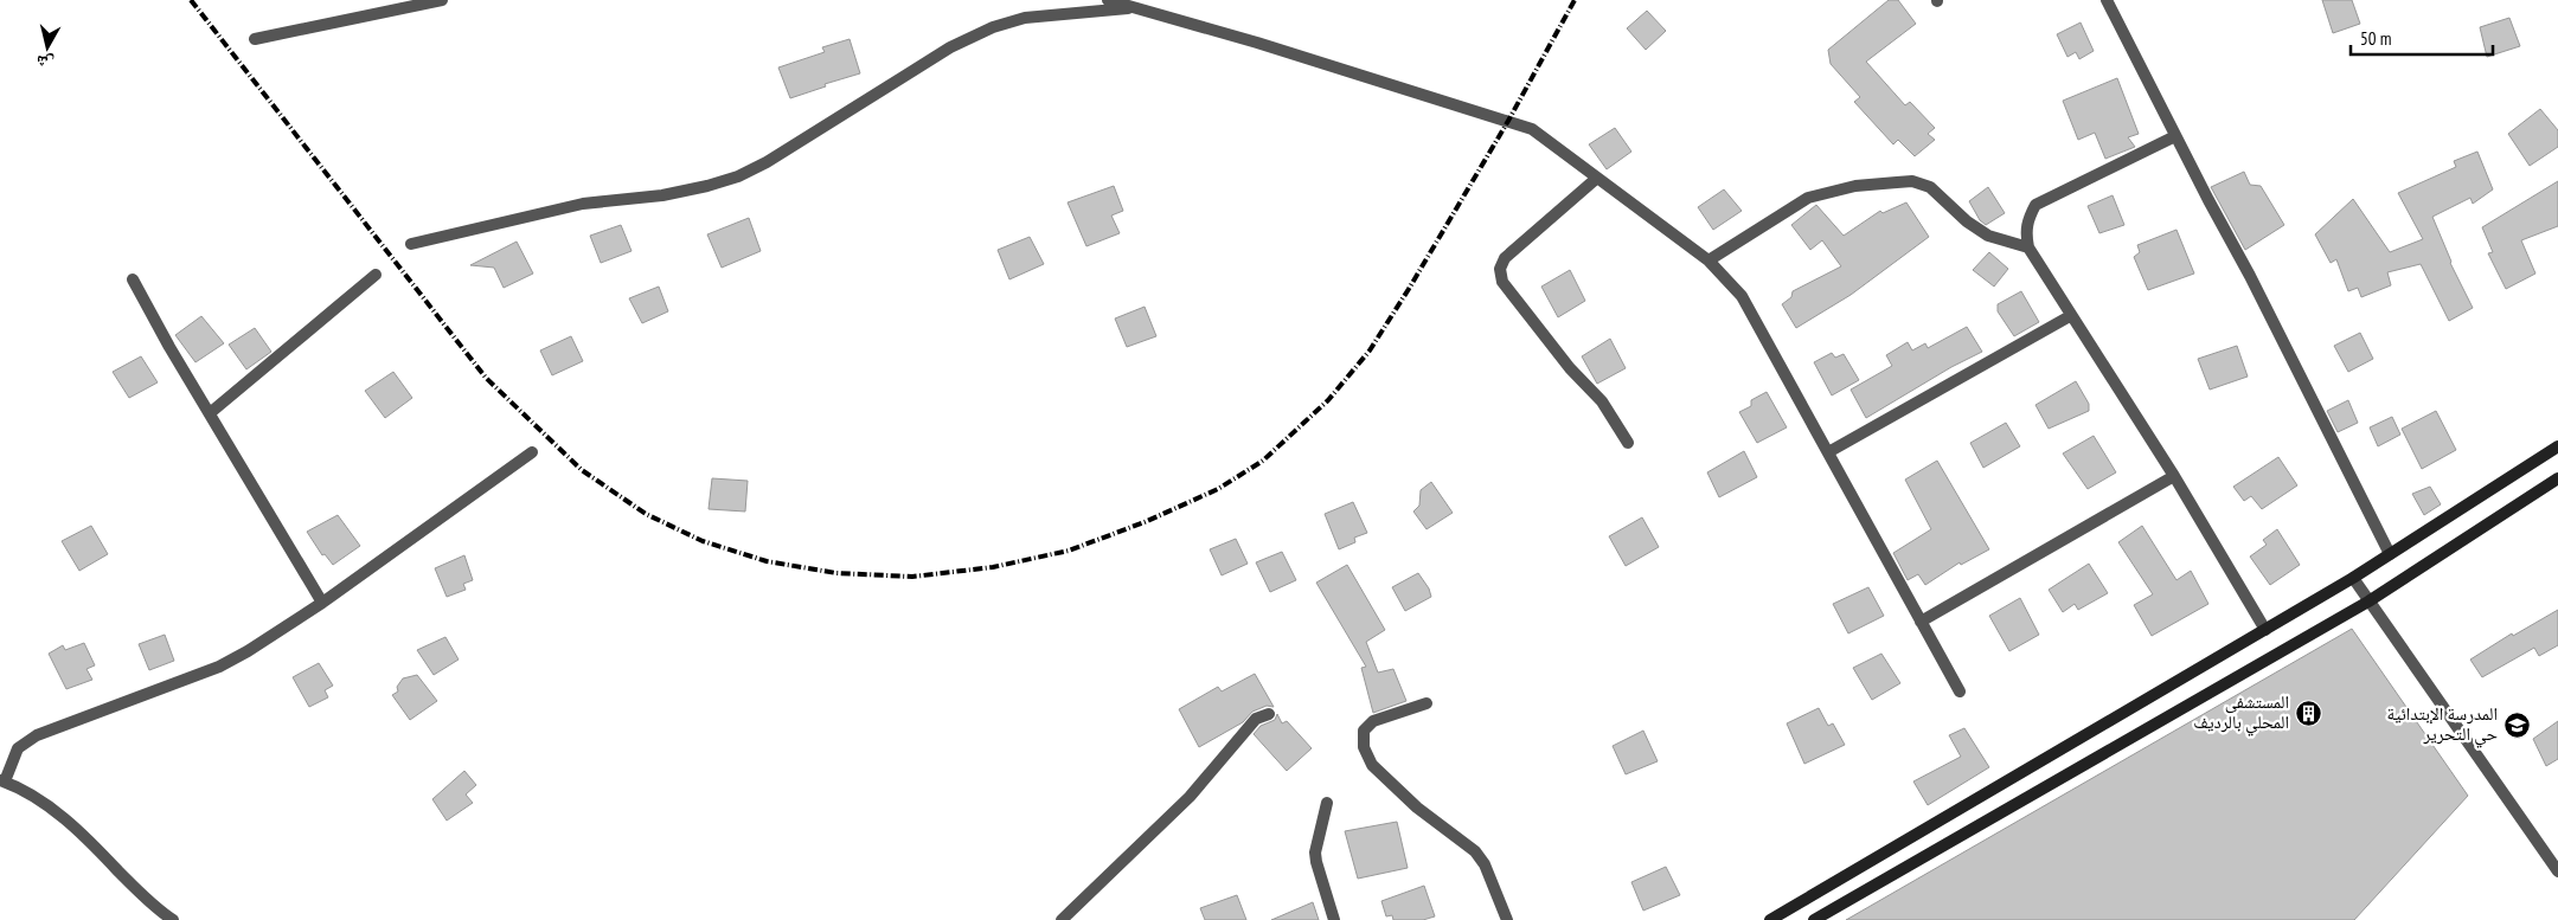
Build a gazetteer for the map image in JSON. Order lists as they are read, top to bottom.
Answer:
{
  "places": {
    "building": ["المستشفى المحلي بالرديف"],
    "school or university": ["المدرسة الإبتدائية حي التحرير"]
  },
  "scale_bar": "50 m",
  "north": "bottom"
}
